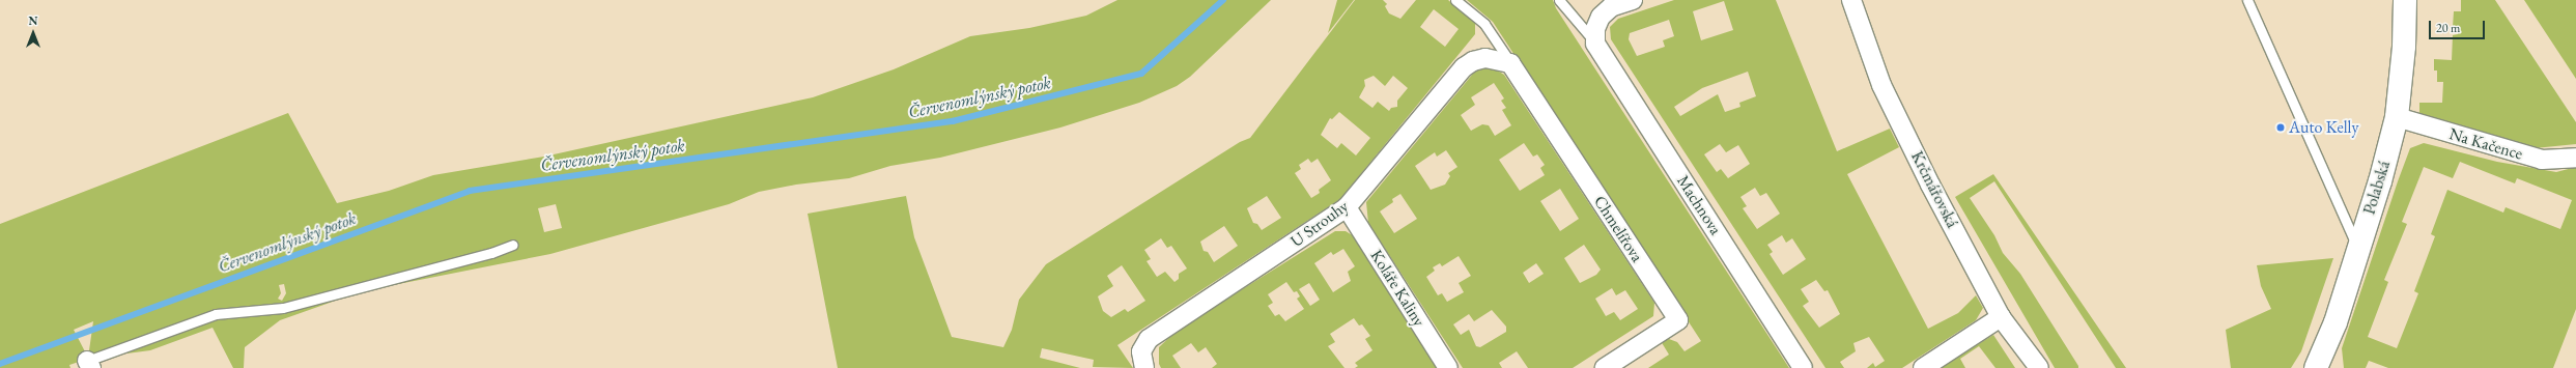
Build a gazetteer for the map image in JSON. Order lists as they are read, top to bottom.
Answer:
{
  "streets": {
    "street": [
      "Na Kačence",
      "Polabská",
      "Krčmářovská",
      "Machnova",
      "U Strouhy",
      "Chmelířova",
      "Koláře Kaliny"
    ]
  },
  "crossings": [
    ["Na Kačence", "Polabská"],
    ["U Strouhy", "Chmelířova"],
    ["U Strouhy", "Koláře Kaliny"]
  ],
  "water": ["Červenomlýnský potok"],
  "places": ["Auto Kelly"],
  "scale_bar": "20 m",
  "north": "top"
}
